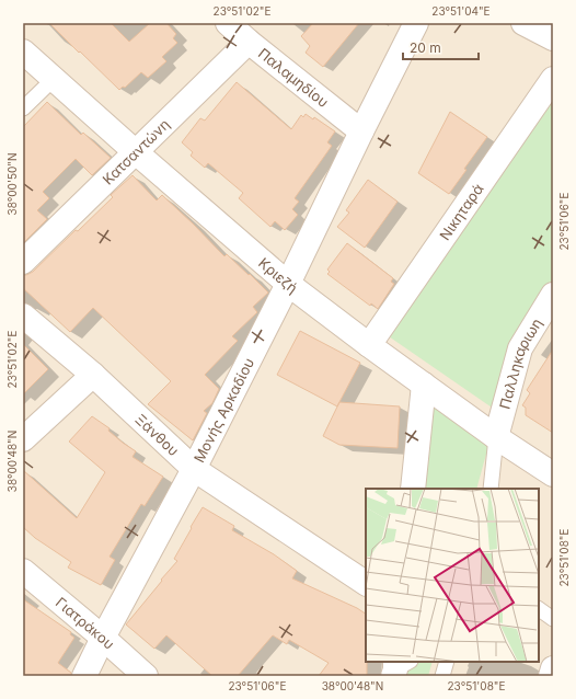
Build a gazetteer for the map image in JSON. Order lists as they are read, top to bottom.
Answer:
{
  "streets": {
    "street": [
      "Παλαμηδίου",
      "Κατσαντώνη",
      "Νικηταρά",
      "Κριεζή",
      "Παλληκαριωη",
      "Μονής Αρκαδίου",
      "Ξάνθου",
      "Γιατράκου"
    ]
  },
  "crossings": [
    ["Παλαμηδίου", "Κατσαντώνη"],
    ["Παλαμηδίου", "Μονής Αρκαδίου"],
    ["Κατσαντώνη", "Κριεζή"],
    ["Νικηταρά", "Κριεζή"],
    ["Κριεζή", "Παλληκαριωη"],
    ["Κριεζή", "Μονής Αρκαδίου"],
    ["Μονής Αρκαδίου", "Ξάνθου"],
    ["Μονής Αρκαδίου", "Γιατράκου"]
  ],
  "scale_bar": "20 m",
  "coordinates": [
    "23°51'02\"E",
    "23°51'04\"E",
    "38°00'50\"N",
    "23°51'06\"E",
    "38°00'48\"N",
    "23°51'08\"E"
  ]
}
